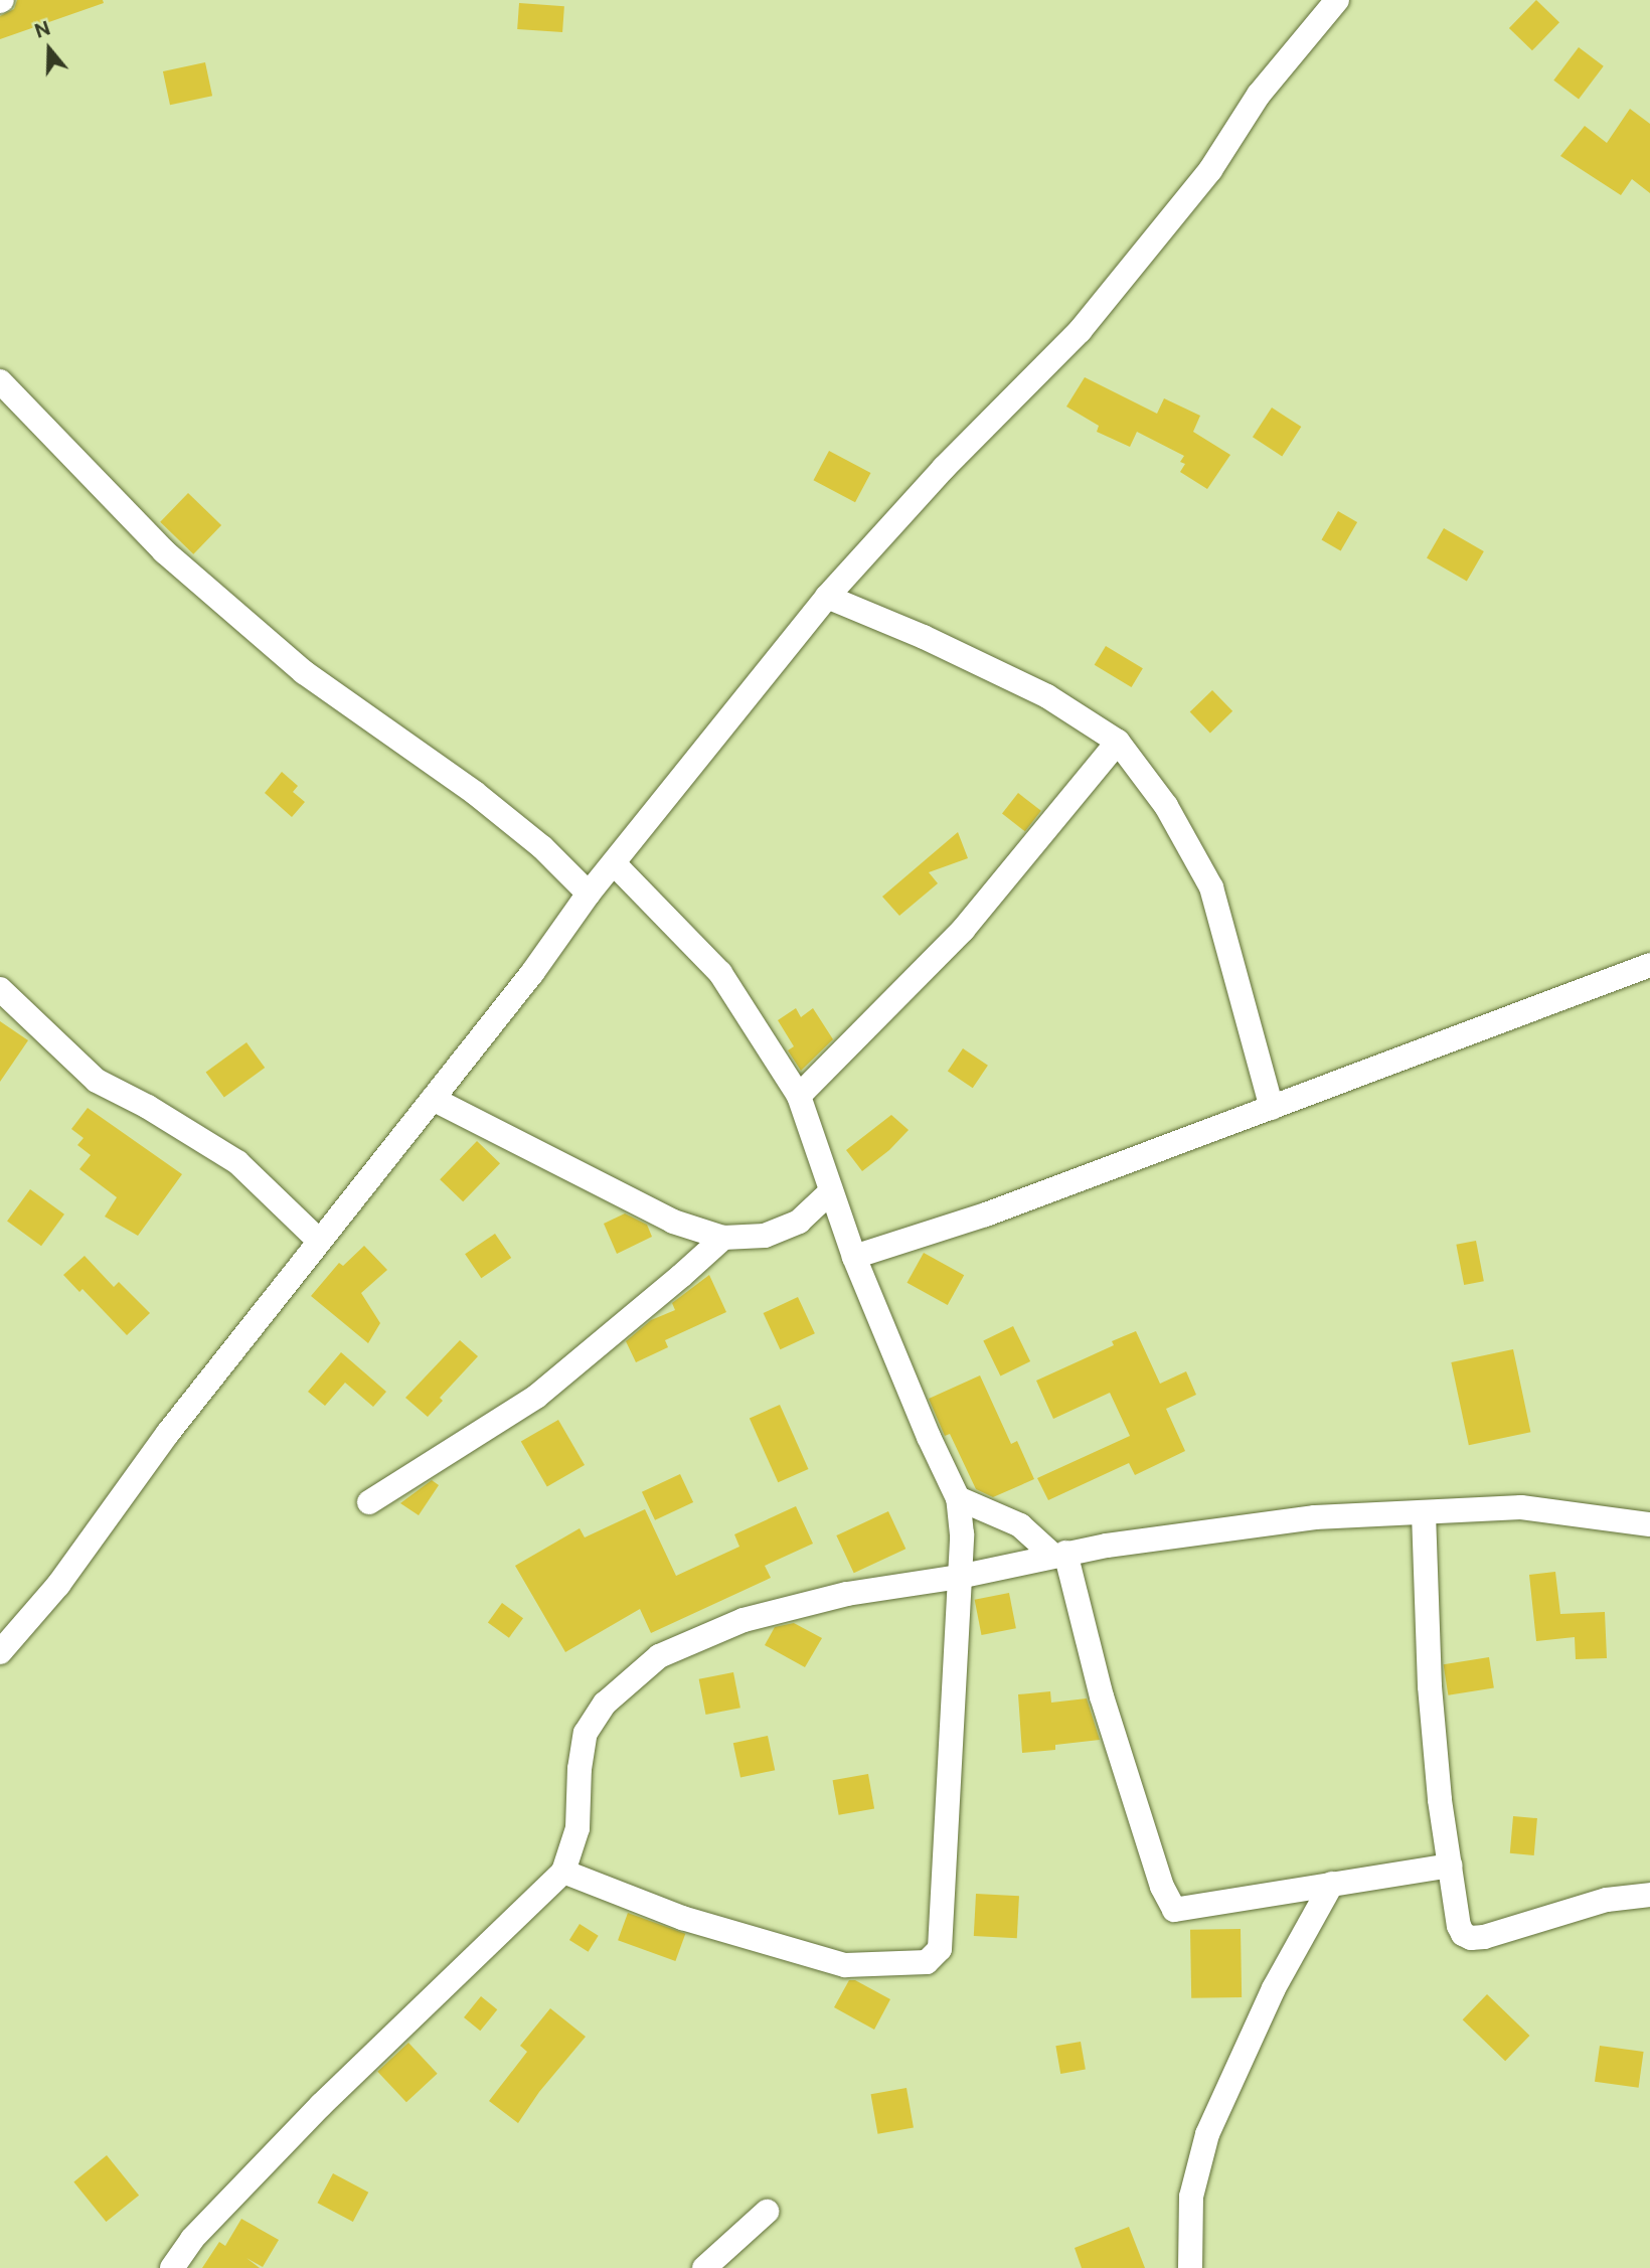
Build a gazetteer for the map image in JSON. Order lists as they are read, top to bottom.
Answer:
{
  "north": "top"
}
